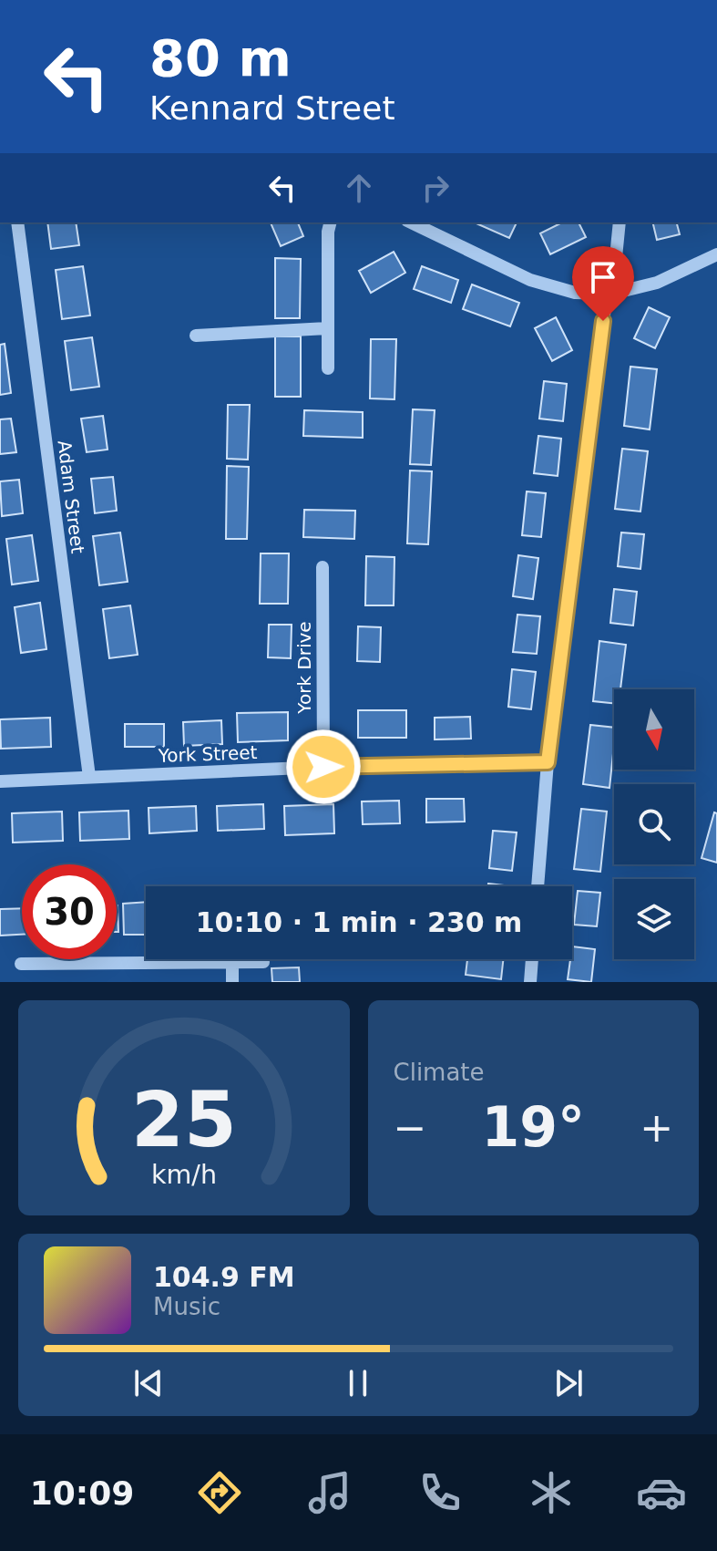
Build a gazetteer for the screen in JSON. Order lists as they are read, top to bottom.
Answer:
{
  "streets": {
    "street": ["Adam Street", "York Drive", "York Street"]
  },
  "crossings": [
    ["Adam Street", "York Street"],
    ["York Drive", "York Street"]
  ],
  "north": "bottom",
  "page": {
    "turn": ["80 m", "Kennard Street"],
    "limit": "30",
    "trip": "10:10 · 1 min · 230 m",
    "tile": "Climate",
    "heat": ["−", "19°", "+"],
    "song": ["104.9 FM", "Music"],
    "tabs": "10:09",
    "gauge": ["25", "km/h"]
  }
}
